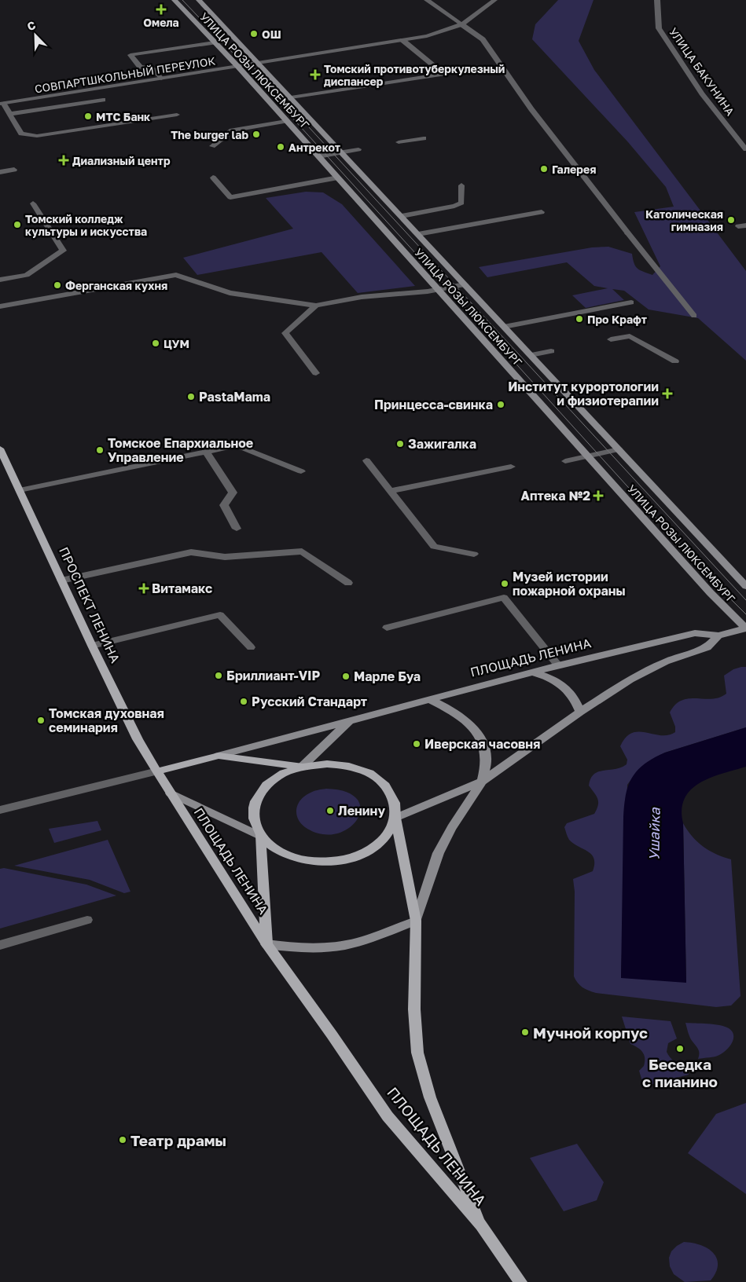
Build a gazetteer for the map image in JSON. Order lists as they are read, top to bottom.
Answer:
{
  "streets": {
    "main road": ["УЛИЦА РОЗЫ ЛЮКСЕМБУРГ", "ПРОСПЕКТ ЛЕНИНА", "ПЛОЩАДЬ ЛЕНИНА"],
    "street": ["УЛИЦА БАКУНИНА", "СОВПАРТШКОЛЬНЫЙ ПЕРЕУЛОК"]
  },
  "crossings": [
    ["УЛИЦА РОЗЫ ЛЮКСЕМБУРГ", "СОВПАРТШКОЛЬНЫЙ ПЕРЕУЛОК"],
    ["УЛИЦА РОЗЫ ЛЮКСЕМБУРГ", "ПЛОЩАДЬ ЛЕНИНА"],
    ["ПРОСПЕКТ ЛЕНИНА", "ПЛОЩАДЬ ЛЕНИНА"]
  ],
  "water": ["Ушайка"],
  "places": {
    "health": [
      "Омела",
      "Томский противотуберкулезный диспансер",
      "Диализный центр",
      "Институт курортологии и физиотерапии",
      "Аптека №2",
      "Витамакс"
    ],
    "other": [
      "ОШ",
      "МТС Банк",
      "The burger lab",
      "Антрекот",
      "Галерея",
      "Католическая гимназия",
      "Томский колледж культуры и искусства",
      "Ферганская кухня",
      "Про Крафт",
      "ЦУМ",
      "PastaMama",
      "Принцесса-свинка",
      "Зажигалка",
      "Томское Епархиальное Управление",
      "Музей истории пожарной охраны",
      "Бриллиант-VIP",
      "Марле Буа",
      "Русский Стандарт",
      "Томская духовная семинария",
      "Иверская часовня",
      "Ленину",
      "Мучной корпус",
      "Беседка с пианино",
      "Театр драмы"
    ]
  },
  "north": "top left"
}
